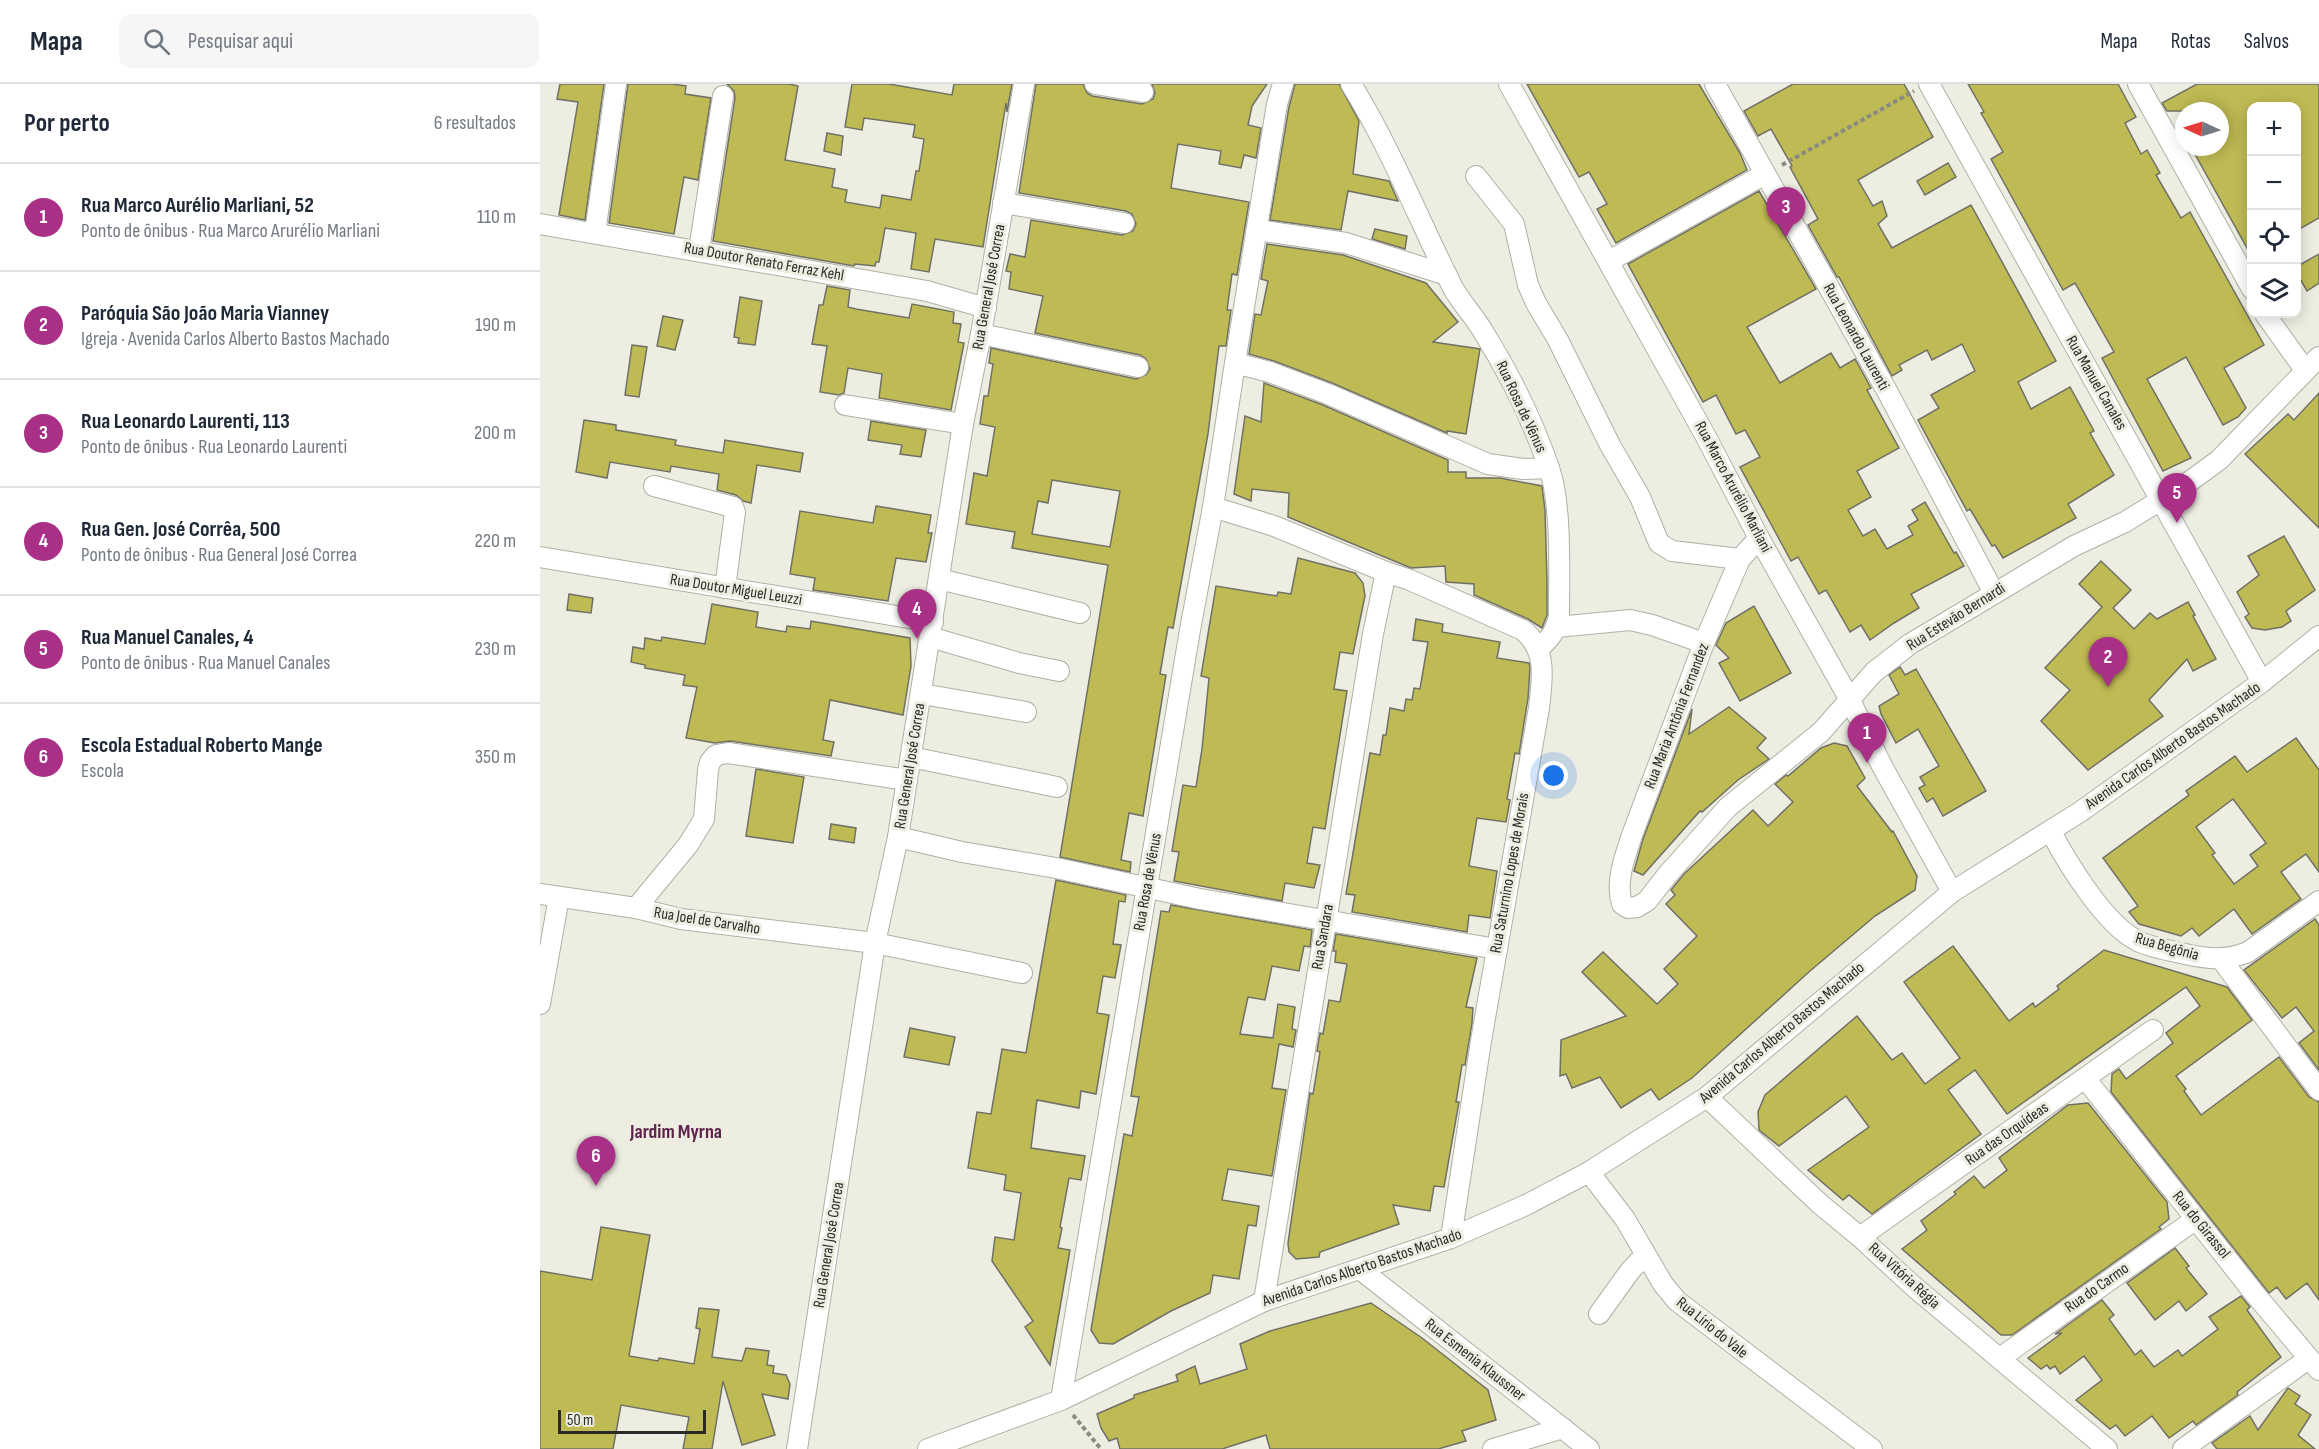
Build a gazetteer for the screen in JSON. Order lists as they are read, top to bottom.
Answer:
{
  "streets": {
    "street": [
      "Rua Doutor Renato Ferraz Kehl",
      "Rua General José Correa",
      "Rua Leonardo Laurenti",
      "Rua Manuel Canales",
      "Rua Rosa de Vênus",
      "Rua Marco Arurélio Marliani",
      "Rua Doutor Miguel Leuzzi",
      "Rua Estevão Bernardi",
      "Rua Maria Antônia Fernandez",
      "Avenida Carlos Alberto Bastos Machado",
      "Rua Saturnino Lopes de Morais",
      "Rua Joel de Carvalho",
      "Rua Sandara",
      "Rua Begônia",
      "Rua das Orquídeas",
      "Rua do Girassol",
      "Rua Vitória Régia",
      "Rua do Carmo",
      "Rua Lírio do Vale",
      "Rua Esmenia Klaussner"
    ]
  },
  "crossings": [
    ["Rua Doutor Renato Ferraz Kehl", "Rua General José Correa"],
    ["Rua General José Correa", "Rua Doutor Miguel Leuzzi"],
    ["Rua General José Correa", "Rua Joel de Carvalho"],
    ["Rua Leonardo Laurenti", "Rua Estevão Bernardi"],
    ["Rua Manuel Canales", "Rua Estevão Bernardi"],
    ["Rua Manuel Canales", "Avenida Carlos Alberto Bastos Machado"],
    ["Rua Rosa de Vênus", "Avenida Carlos Alberto Bastos Machado"],
    ["Rua Marco Arurélio Marliani", "Rua Estevão Bernardi"],
    ["Rua Marco Arurélio Marliani", "Rua Maria Antônia Fernandez"],
    ["Rua Marco Arurélio Marliani", "Avenida Carlos Alberto Bastos Machado"],
    ["Rua Estevão Bernardi", "Rua Maria Antônia Fernandez"],
    ["Avenida Carlos Alberto Bastos Machado", "Rua Saturnino Lopes de Morais"],
    ["Avenida Carlos Alberto Bastos Machado", "Rua Sandara"],
    ["Avenida Carlos Alberto Bastos Machado", "Rua Begônia"],
    ["Avenida Carlos Alberto Bastos Machado", "Rua Vitória Régia"],
    ["Avenida Carlos Alberto Bastos Machado", "Rua Lírio do Vale"],
    ["Avenida Carlos Alberto Bastos Machado", "Rua Esmenia Klaussner"],
    ["Rua das Orquídeas", "Rua do Girassol"],
    ["Rua das Orquídeas", "Rua Vitória Régia"],
    ["Rua do Girassol", "Rua do Carmo"],
    ["Rua Vitória Régia", "Rua do Carmo"]
  ],
  "districts": ["Jardim Myrna"],
  "scale_bar": "50 m",
  "north": "left",
  "page": {
    "header": "Mapa",
    "search": "Pesquisar aqui",
    "nav": ["Mapa", "Rotas", "Salvos"],
    "heading": ["Por perto", "6 resultados"],
    "map_buttons": ["+", "−"],
    "list": [
      {
        "mark": "1",
        "name": "Rua Marco Aurélio Marliani, 52",
        "note": "Ponto de ônibus · Rua Marco Arurélio Marliani",
        "value": "110 m"
      },
      {
        "mark": "2",
        "name": "Paróquia São João Maria Vianney",
        "note": "Igreja · Avenida Carlos Alberto Bastos Machado",
        "value": "190 m"
      },
      {
        "mark": "3",
        "name": "Rua Leonardo Laurenti, 113",
        "note": "Ponto de ônibus · Rua Leonardo Laurenti",
        "value": "200 m"
      },
      {
        "mark": "4",
        "name": "Rua Gen. José Corrêa, 500",
        "note": "Ponto de ônibus · Rua General José Correa",
        "value": "220 m"
      },
      {
        "mark": "5",
        "name": "Rua Manuel Canales, 4",
        "note": "Ponto de ônibus · Rua Manuel Canales",
        "value": "230 m"
      },
      {
        "mark": "6",
        "name": "Escola Estadual Roberto Mange",
        "note": "Escola",
        "value": "350 m"
      }
    ],
    "pins": [
      "3",
      "5",
      "4",
      "2",
      "1",
      "6"
    ],
    "scale": "50 m"
  }
}
